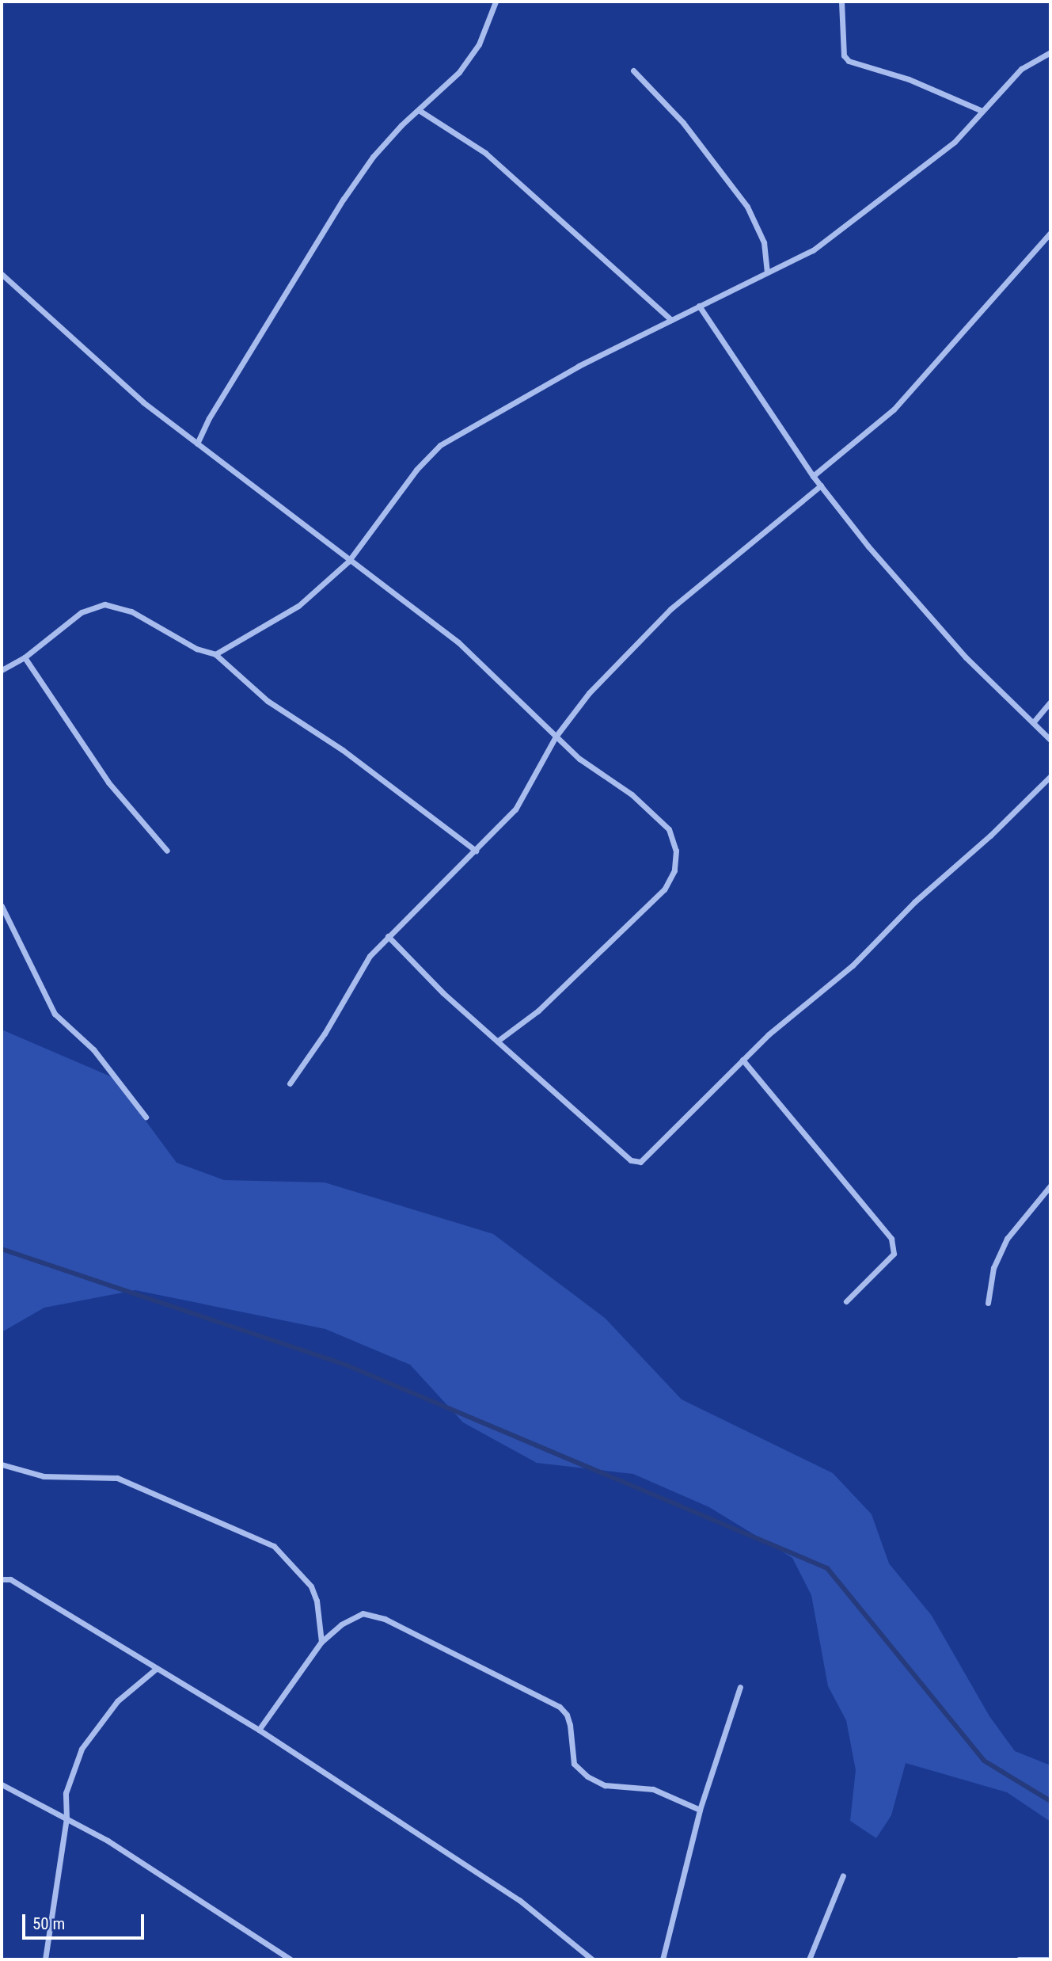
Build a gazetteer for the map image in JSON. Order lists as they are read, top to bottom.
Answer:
{
  "scale_bar": "50 m"
}
